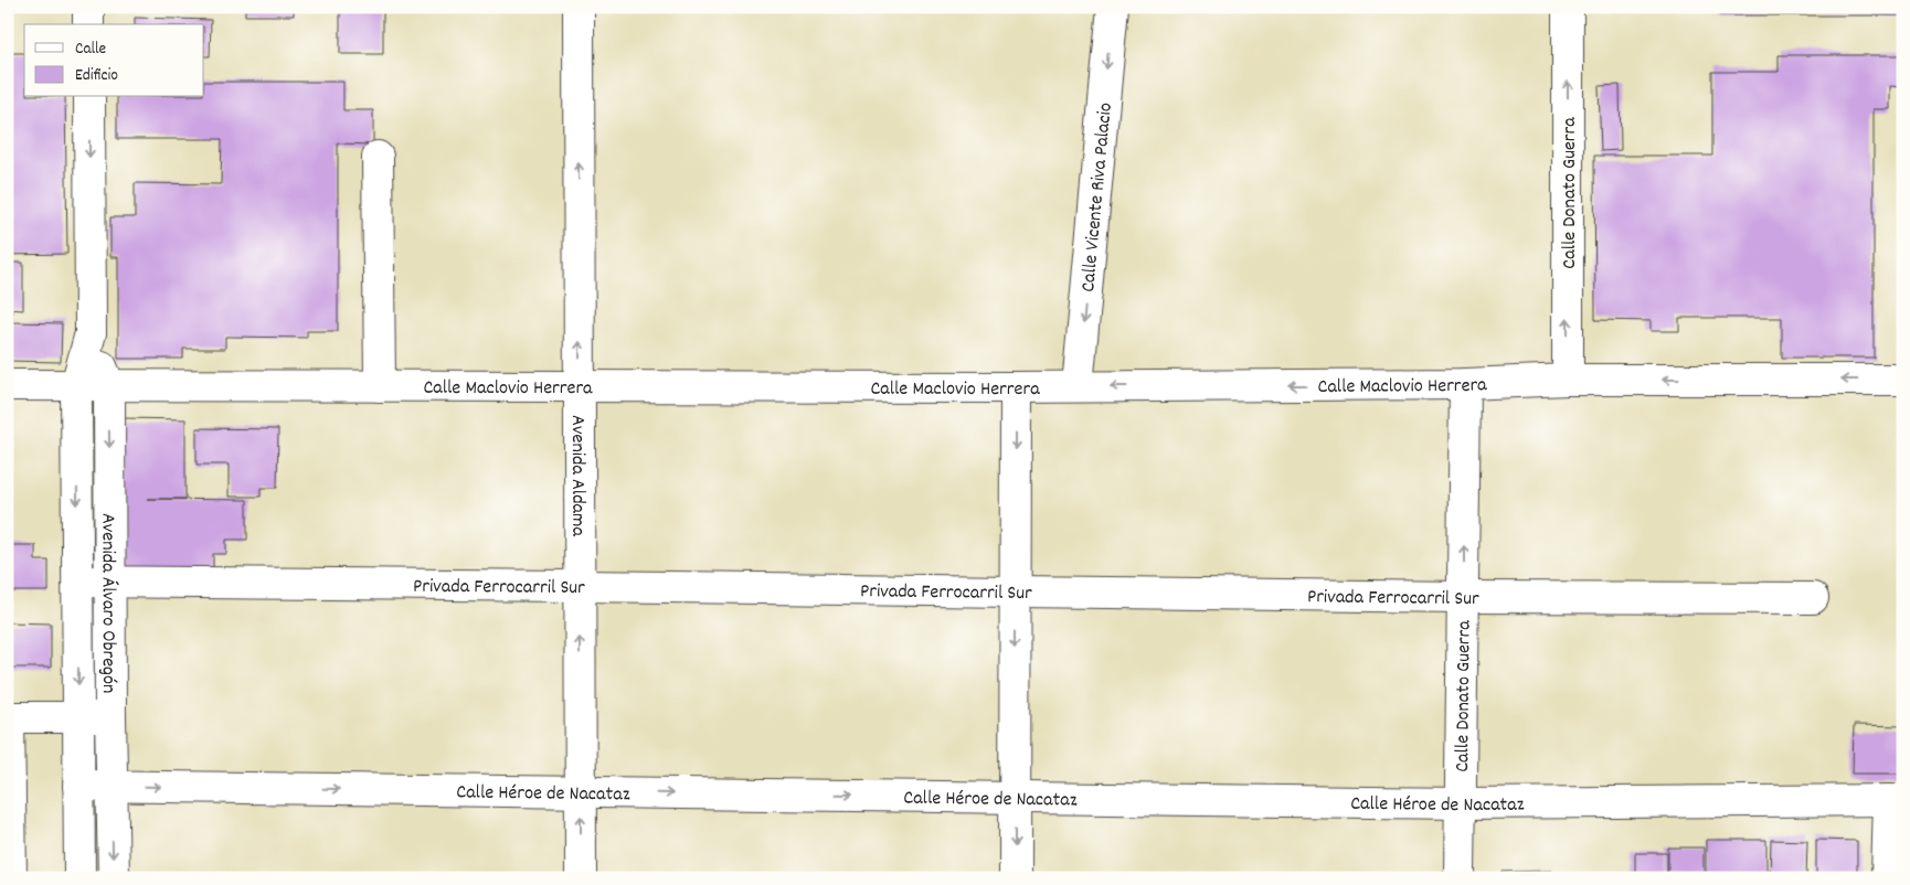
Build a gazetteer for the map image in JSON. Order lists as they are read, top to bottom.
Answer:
{
  "streets": {
    "street": [
      "Calle Donato Guerra",
      "Calle Vicente Riva Palacio",
      "Calle Maclovio Herrera",
      "Avenida Aldama",
      "Privada Ferrocarril Sur",
      "Avenida Álvaro Obregón",
      "Calle Héroe de Nacataz"
    ]
  },
  "crossings": [
    ["Calle Donato Guerra", "Calle Maclovio Herrera"],
    ["Calle Donato Guerra", "Privada Ferrocarril Sur"],
    ["Calle Donato Guerra", "Calle Héroe de Nacataz"],
    ["Calle Vicente Riva Palacio", "Calle Maclovio Herrera"],
    ["Calle Maclovio Herrera", "Avenida Aldama"],
    ["Calle Maclovio Herrera", "Avenida Álvaro Obregón"],
    ["Avenida Aldama", "Privada Ferrocarril Sur"],
    ["Avenida Aldama", "Calle Héroe de Nacataz"],
    ["Privada Ferrocarril Sur", "Avenida Álvaro Obregón"],
    ["Avenida Álvaro Obregón", "Calle Héroe de Nacataz"]
  ],
  "one_way": [
    "Calle Donato Guerra",
    "Calle Vicente Riva Palacio",
    "Calle Maclovio Herrera",
    "Calle Héroe de Nacataz"
  ],
  "legend": ["Calle", "Edificio"]
}
